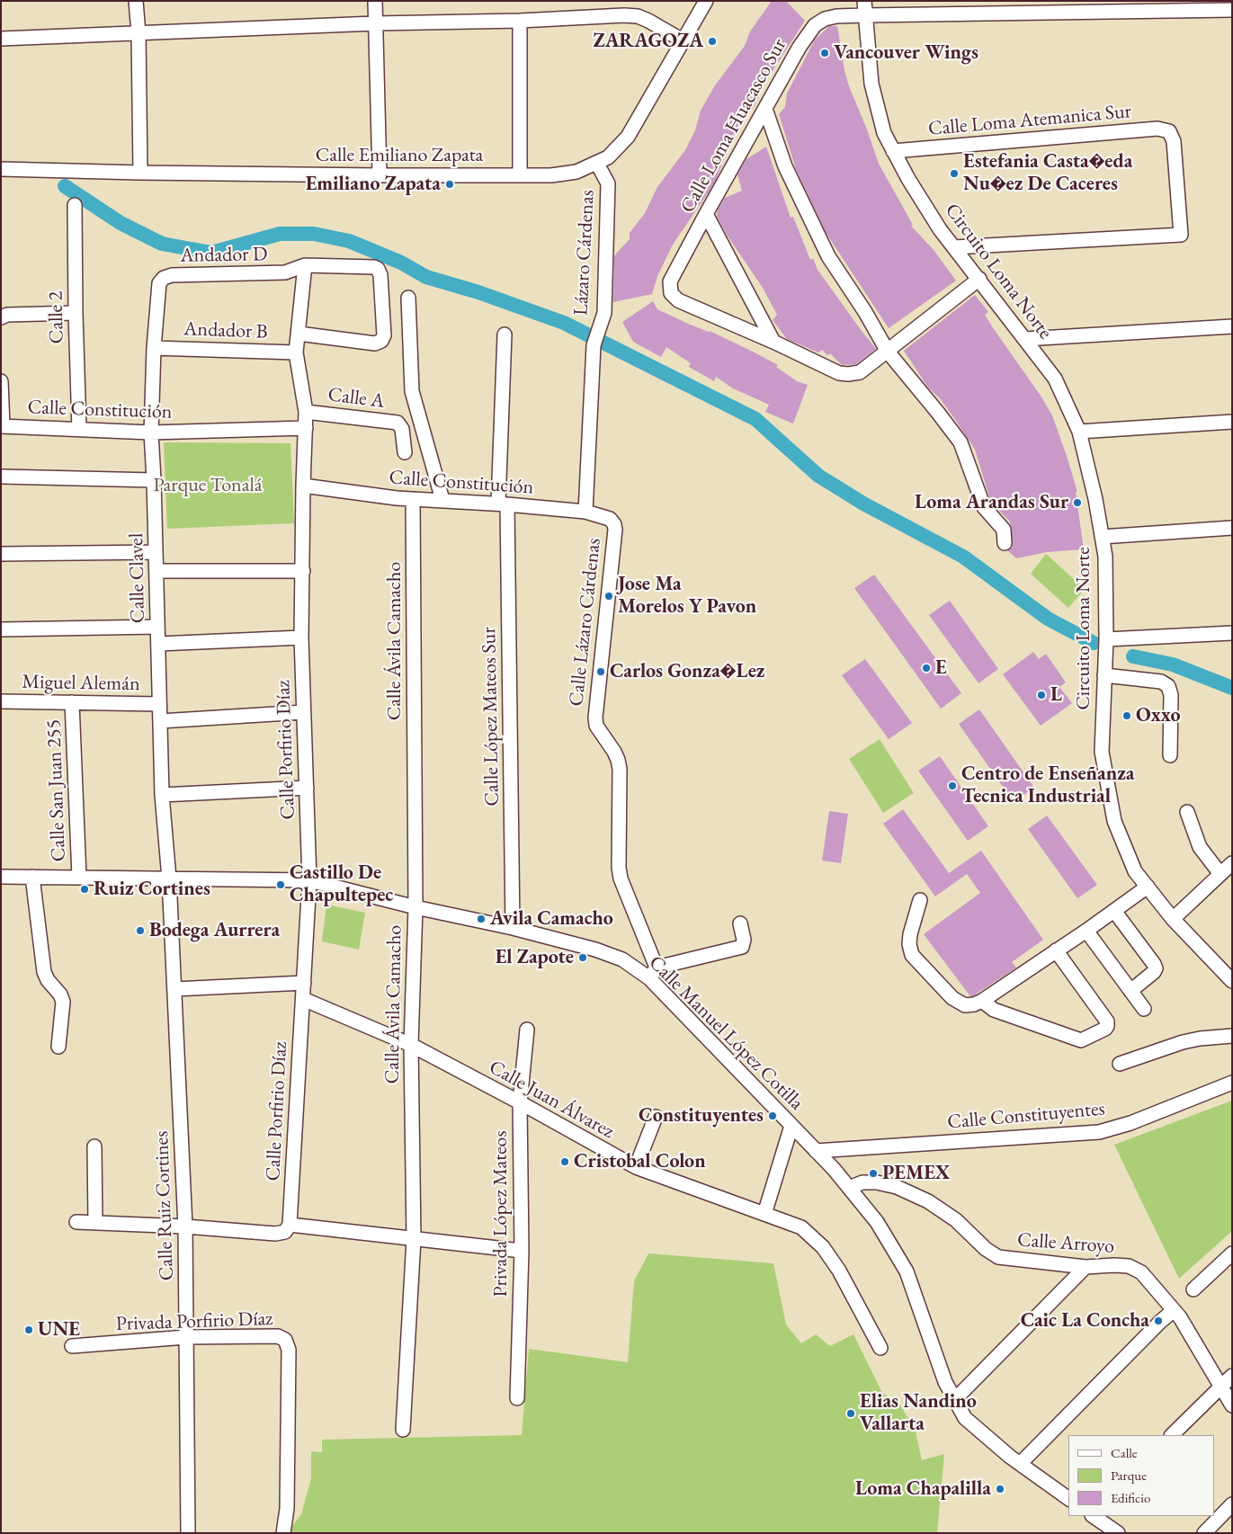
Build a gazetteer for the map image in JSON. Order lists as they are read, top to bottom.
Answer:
{
  "streets": {
    "street": [
      "Calle Loma Atemanica Sur",
      "Calle Loma Huacasco Sur",
      "Calle Emiliano Zapata",
      "Lázaro Cárdenas",
      "Andador D",
      "Circuito Loma Norte",
      "Calle 2",
      "Andador B",
      "Calle A",
      "Calle Constitución",
      "Calle Clavel",
      "Calle Lázaro Cárdenas",
      "Calle Ávila Camacho",
      "Miguel Alemán",
      "Calle López Mateos Sur",
      "Calle Porfirio Díaz",
      "Calle San Juan 255",
      "Calle Manuel López Cotilla",
      "Calle Juan Álvarez",
      "Calle Constituyentes",
      "Calle Ruiz Cortines",
      "Privada López Mateos",
      "Calle Arroyo",
      "Privada Porfirio Díaz"
    ]
  },
  "crossings": [
    ["Calle Loma Atemanica Sur", "Circuito Loma Norte"],
    ["Calle Loma Huacasco Sur", "Circuito Loma Norte"],
    ["Calle Emiliano Zapata", "Lázaro Cárdenas"],
    ["Lázaro Cárdenas", "Calle Lázaro Cárdenas"],
    ["Andador D", "Calle Clavel"],
    ["Andador D", "Calle Porfirio Díaz"],
    ["Calle 2", "Calle Constitución"],
    ["Andador B", "Calle Clavel"],
    ["Andador B", "Calle Porfirio Díaz"],
    ["Calle A", "Calle Porfirio Díaz"],
    ["Calle Constitución", "Calle Clavel"],
    ["Calle Constitución", "Calle Lázaro Cárdenas"],
    ["Calle Constitución", "Calle Ávila Camacho"],
    ["Calle Constitución", "Calle López Mateos Sur"],
    ["Calle Constitución", "Calle Porfirio Díaz"],
    ["Calle Clavel", "Miguel Alemán"],
    ["Calle Clavel", "Calle Manuel López Cotilla"],
    ["Calle Clavel", "Calle Ruiz Cortines"],
    ["Calle Lázaro Cárdenas", "Calle Manuel López Cotilla"],
    ["Calle Ávila Camacho", "Calle Manuel López Cotilla"],
    ["Calle Ávila Camacho", "Calle Juan Álvarez"],
    ["Miguel Alemán", "Calle San Juan 255"],
    ["Calle López Mateos Sur", "Calle Manuel López Cotilla"],
    ["Calle Porfirio Díaz", "Calle Manuel López Cotilla"],
    ["Calle Porfirio Díaz", "Calle Juan Álvarez"],
    ["Calle San Juan 255", "Calle Manuel López Cotilla"],
    ["Calle Manuel López Cotilla", "Calle Constituyentes"],
    ["Calle Manuel López Cotilla", "Calle Ruiz Cortines"],
    ["Calle Manuel López Cotilla", "Calle Arroyo"],
    ["Calle Juan Álvarez", "Privada López Mateos"],
    ["Calle Ruiz Cortines", "Privada Porfirio Díaz"]
  ],
  "parks": ["Parque Tonalá"],
  "places": [
    "ZARAGOZA",
    "Vancouver Wings",
    "Estefania Casta�eda Nu�ez De Caceres",
    "Emiliano Zapata",
    "Loma Arandas Sur",
    "Jose Ma Morelos Y Pavon",
    "E",
    "Carlos Gonza�Lez",
    "L",
    "Oxxo",
    "Centro de Enseñanza Tecnica Industrial",
    "Castillo De Chapultepec",
    "Ruiz Cortines",
    "Avila Camacho",
    "Bodega Aurrera",
    "El Zapote",
    "Constituyentes",
    "Cristobal Colon",
    "PEMEX",
    "Caic La Concha",
    "UNE",
    "Elias Nandino Vallarta",
    "Loma Chapalilla"
  ],
  "legend": ["Calle", "Parque", "Edificio"]
}
